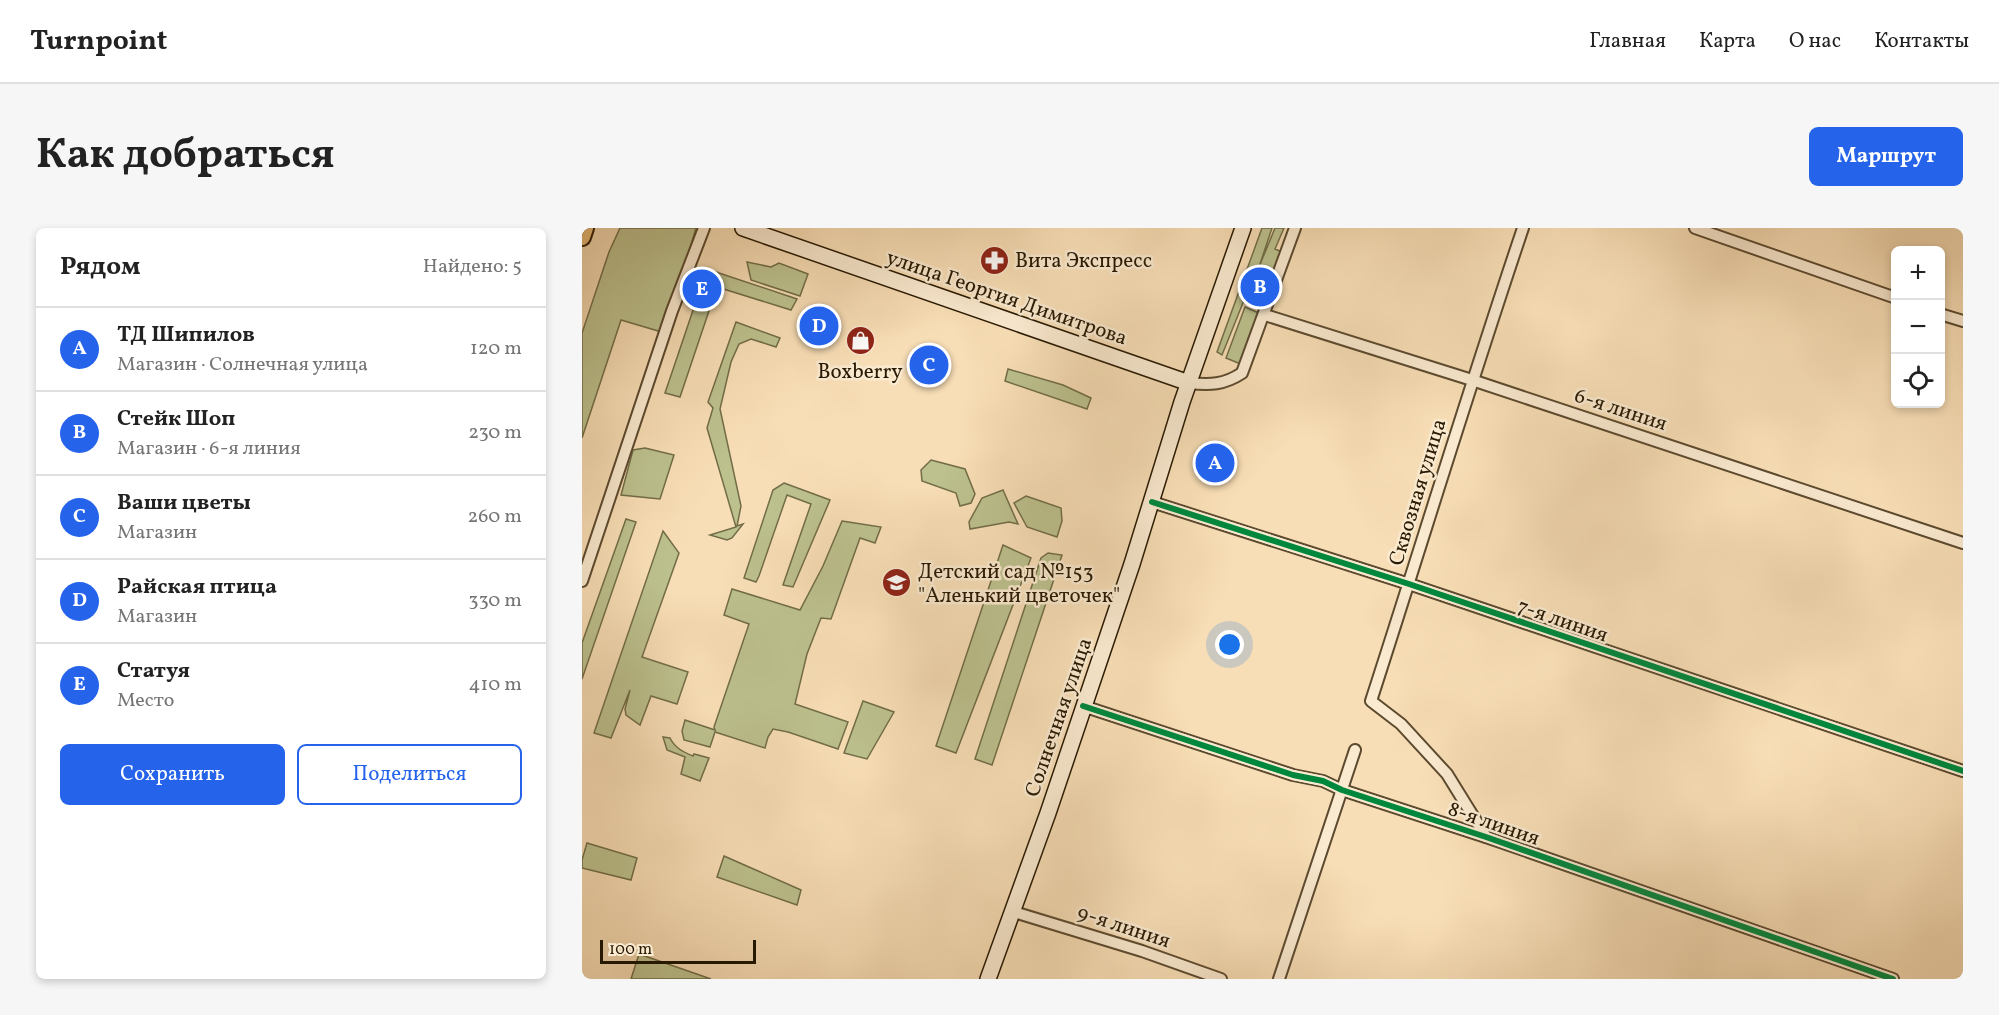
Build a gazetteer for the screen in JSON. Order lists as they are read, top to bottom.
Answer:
{
  "streets": {
    "main road": ["улица Георгия Димитрова", "Солнечная улица"],
    "street": [
      "6-я линия",
      "Сквозная улица",
      "7-я линия",
      "8-я линия",
      "9-я линия"
    ]
  },
  "crossings": [
    ["улица Георгия Димитрова", "Солнечная улица"],
    ["6-я линия", "Сквозная улица"],
    ["Сквозная улица", "7-я линия"],
    ["Сквозная улица", "8-я линия"],
    ["7-я линия", "Солнечная улица"],
    ["Солнечная улица", "8-я линия"],
    ["Солнечная улица", "9-я линия"]
  ],
  "places": {
    "pharmacy": ["Вита Экспресс"],
    "shop": ["Boxberry"],
    "school or university": ["Детский сад №153 \"Аленький цветочек\""]
  },
  "scale_bar": "100 m",
  "page": {
    "header": "Turnpoint",
    "nav": [
      "Главная",
      "Карта",
      "О нас",
      "Контакты"
    ],
    "title": "Как добраться",
    "buttons": [
      "Маршрут",
      ["Сохранить", "Поделиться"]
    ],
    "heading": ["Рядом", "Найдено: 5"],
    "map_buttons": ["+", "−"],
    "pins": [
      "B",
      "E",
      "D",
      "C",
      "A"
    ],
    "list": [
      {
        "mark": "A",
        "name": "ТД Шипилов",
        "note": "Магазин · Солнечная улица",
        "value": "120 m"
      },
      {
        "mark": "B",
        "name": "Стейк Шоп",
        "note": "Магазин · 6-я линия",
        "value": "230 m"
      },
      {
        "mark": "C",
        "name": "Ваши цветы",
        "note": "Магазин",
        "value": "260 m"
      },
      {
        "mark": "D",
        "name": "Райская птица",
        "note": "Магазин",
        "value": "330 m"
      },
      {
        "mark": "E",
        "name": "Статуя",
        "note": "Место",
        "value": "410 m"
      }
    ],
    "scale": "100 m"
  }
}
